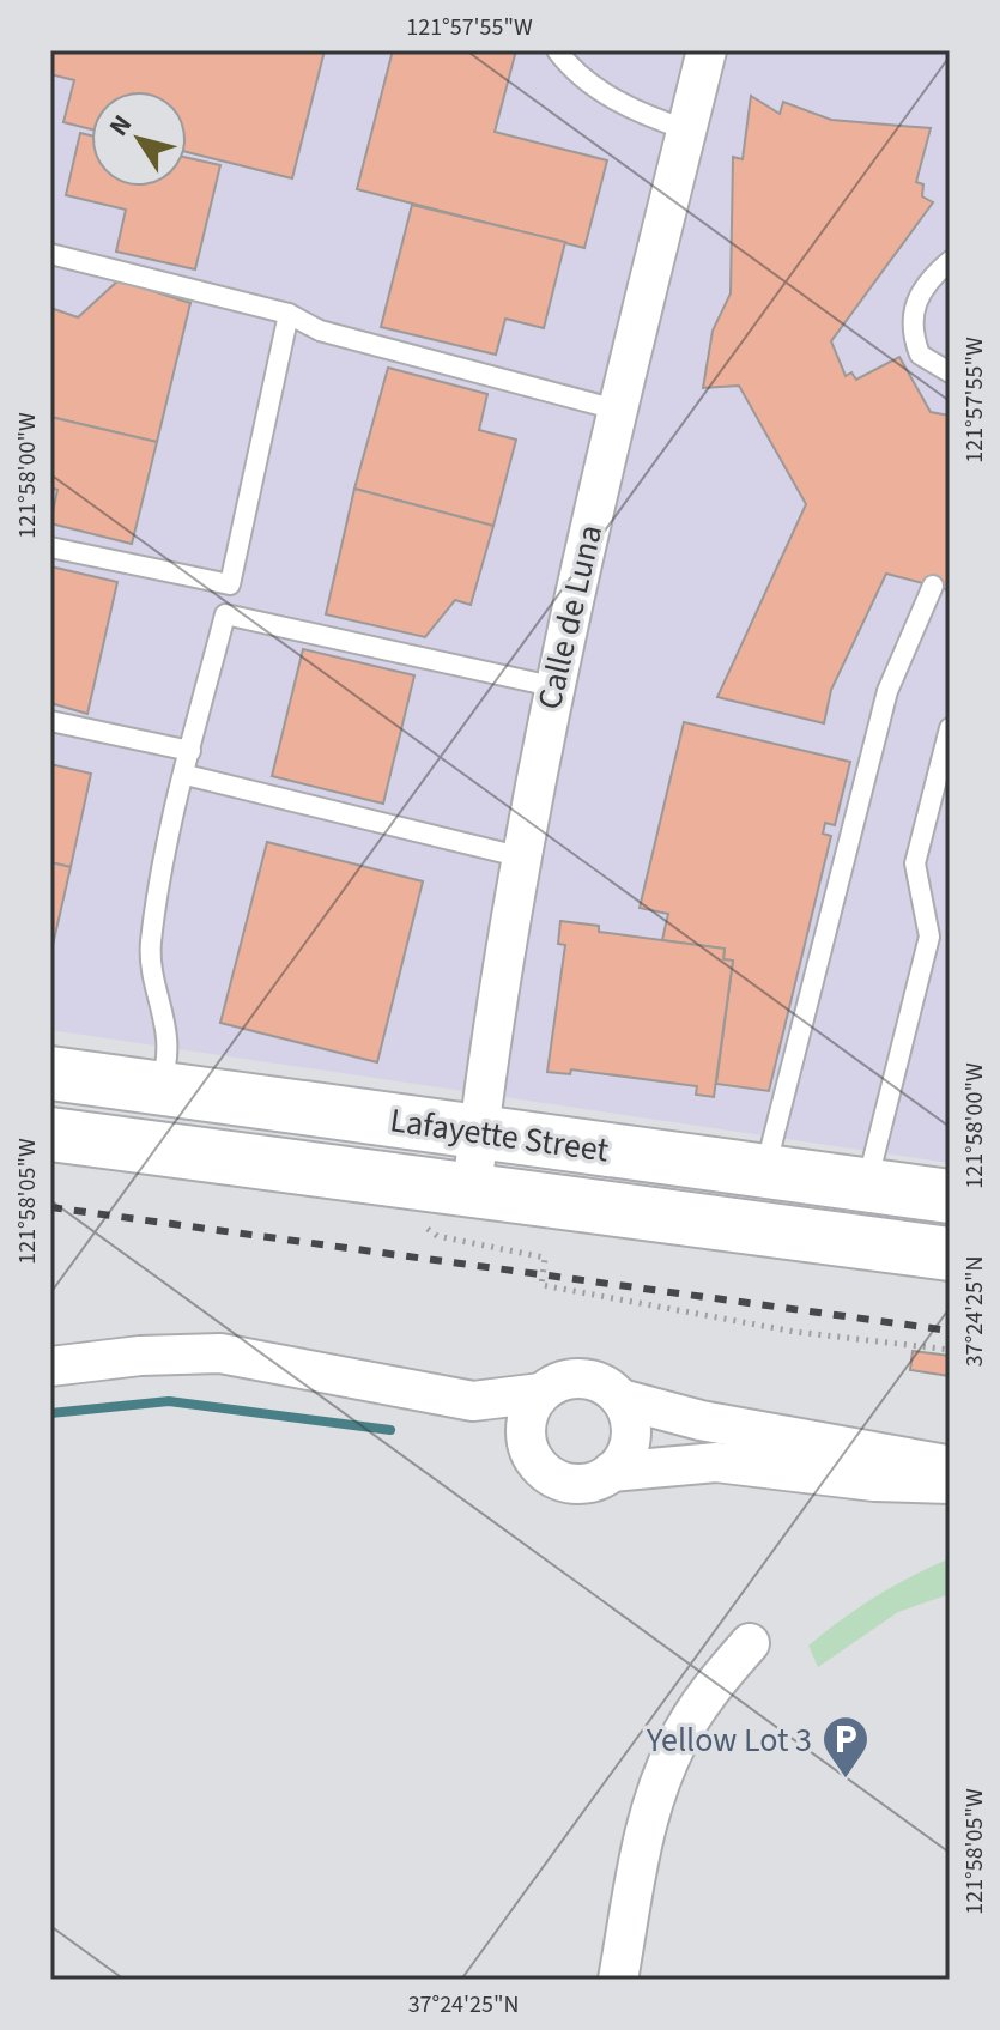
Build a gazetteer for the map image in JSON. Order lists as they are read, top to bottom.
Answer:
{
  "streets": {
    "main road": ["Lafayette Street"],
    "street": ["Calle de Luna"]
  },
  "crossings": [
    ["Calle de Luna", "Lafayette Street"]
  ],
  "places": {
    "parking": ["Yellow Lot 3"]
  },
  "north": "top left",
  "coordinates": [
    "121°57'55\"W",
    "121°58'00\"W",
    "121°58'05\"W",
    "37°24'25\"N"
  ]
}
